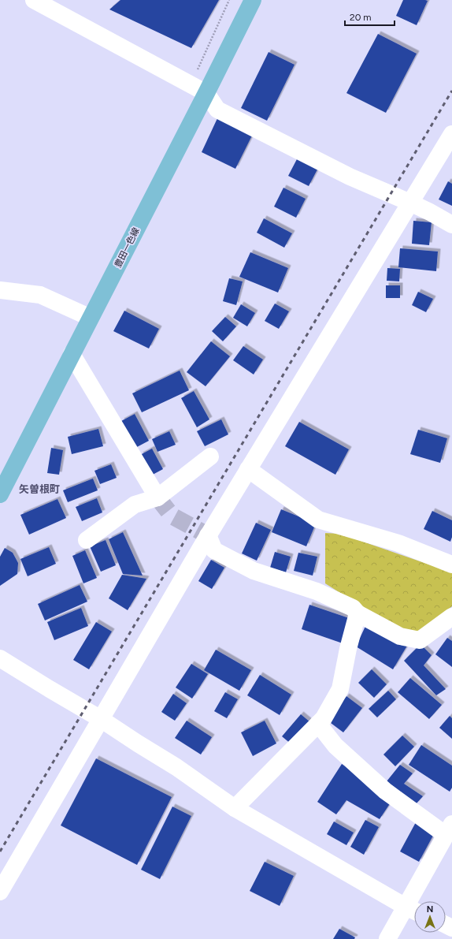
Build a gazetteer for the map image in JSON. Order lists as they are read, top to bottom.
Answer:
{
  "streets": {
    "main road": ["豊田一色線"]
  },
  "districts": ["矢曽根町"],
  "scale_bar": "20 m",
  "north": "top"
}
